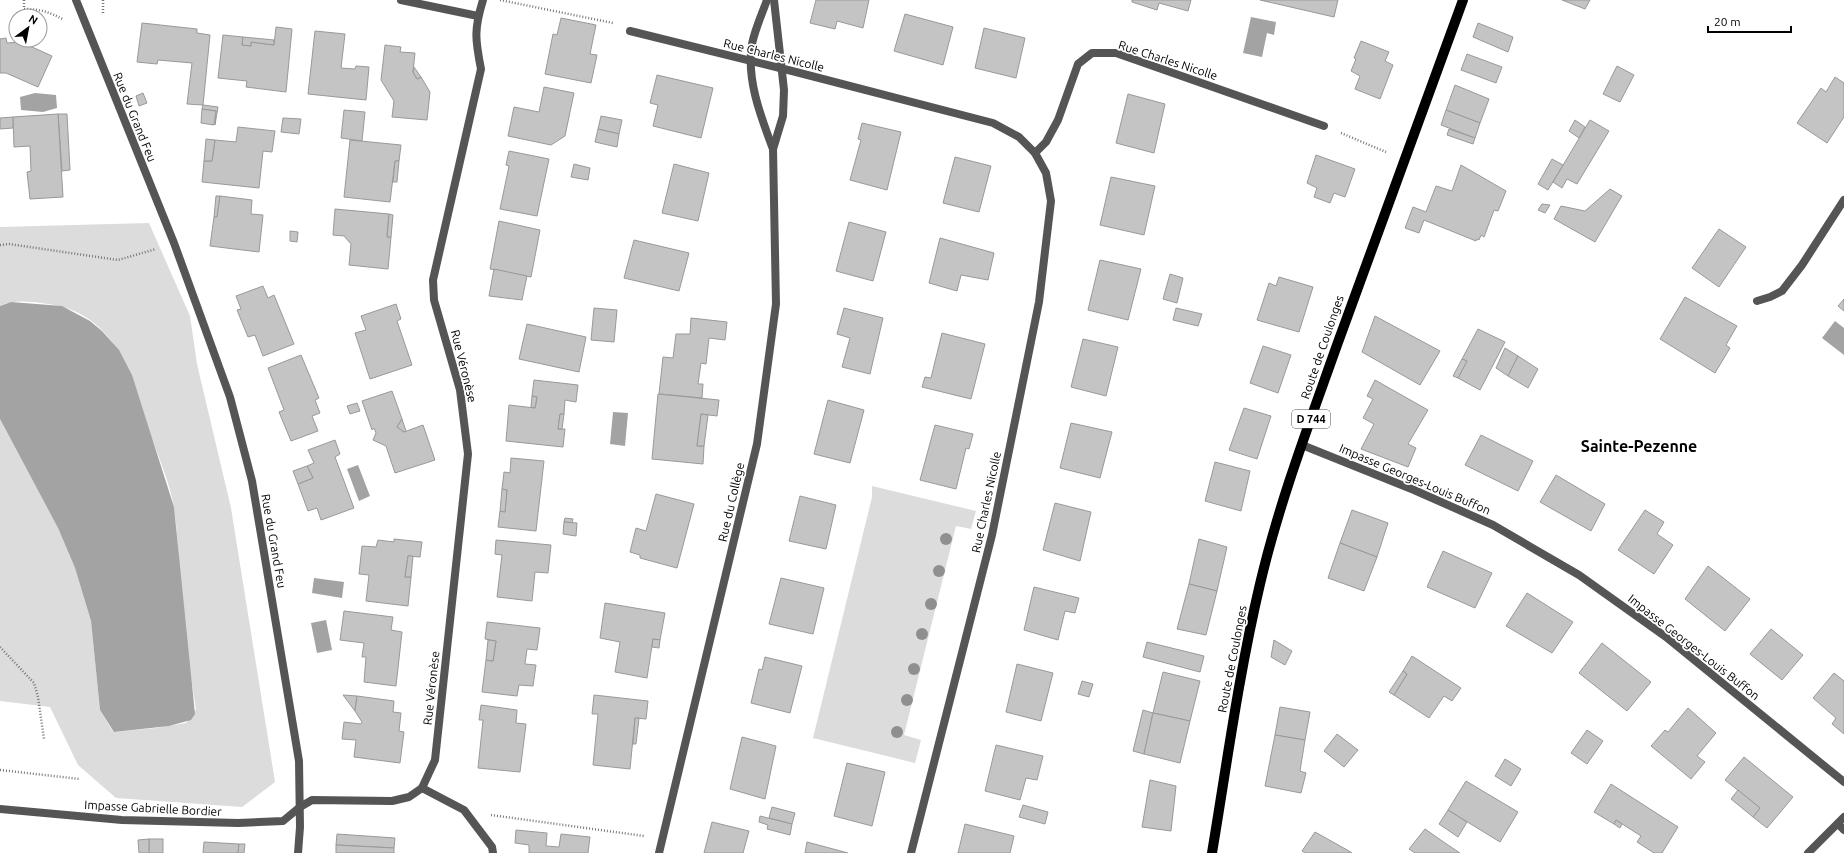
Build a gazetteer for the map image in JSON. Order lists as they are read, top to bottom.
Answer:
{
  "streets": {
    "main road": ["Route de Coulonges", "D 744"],
    "street": [
      "Rue Charles Nicolle",
      "Rue du Grand Feu",
      "Rue Véronèse",
      "Impasse Georges-Louis Buffon",
      "Rue du Collège",
      "Impasse Gabrielle Bordier"
    ]
  },
  "crossings": [
    ["Rue Charles Nicolle", "Rue du Collège"],
    ["Rue du Grand Feu", "Impasse Gabrielle Bordier"],
    ["Route de Coulonges", "Impasse Georges-Louis Buffon"]
  ],
  "districts": ["Sainte-Pezenne"],
  "scale_bar": "20 m",
  "north": "top right"
}
